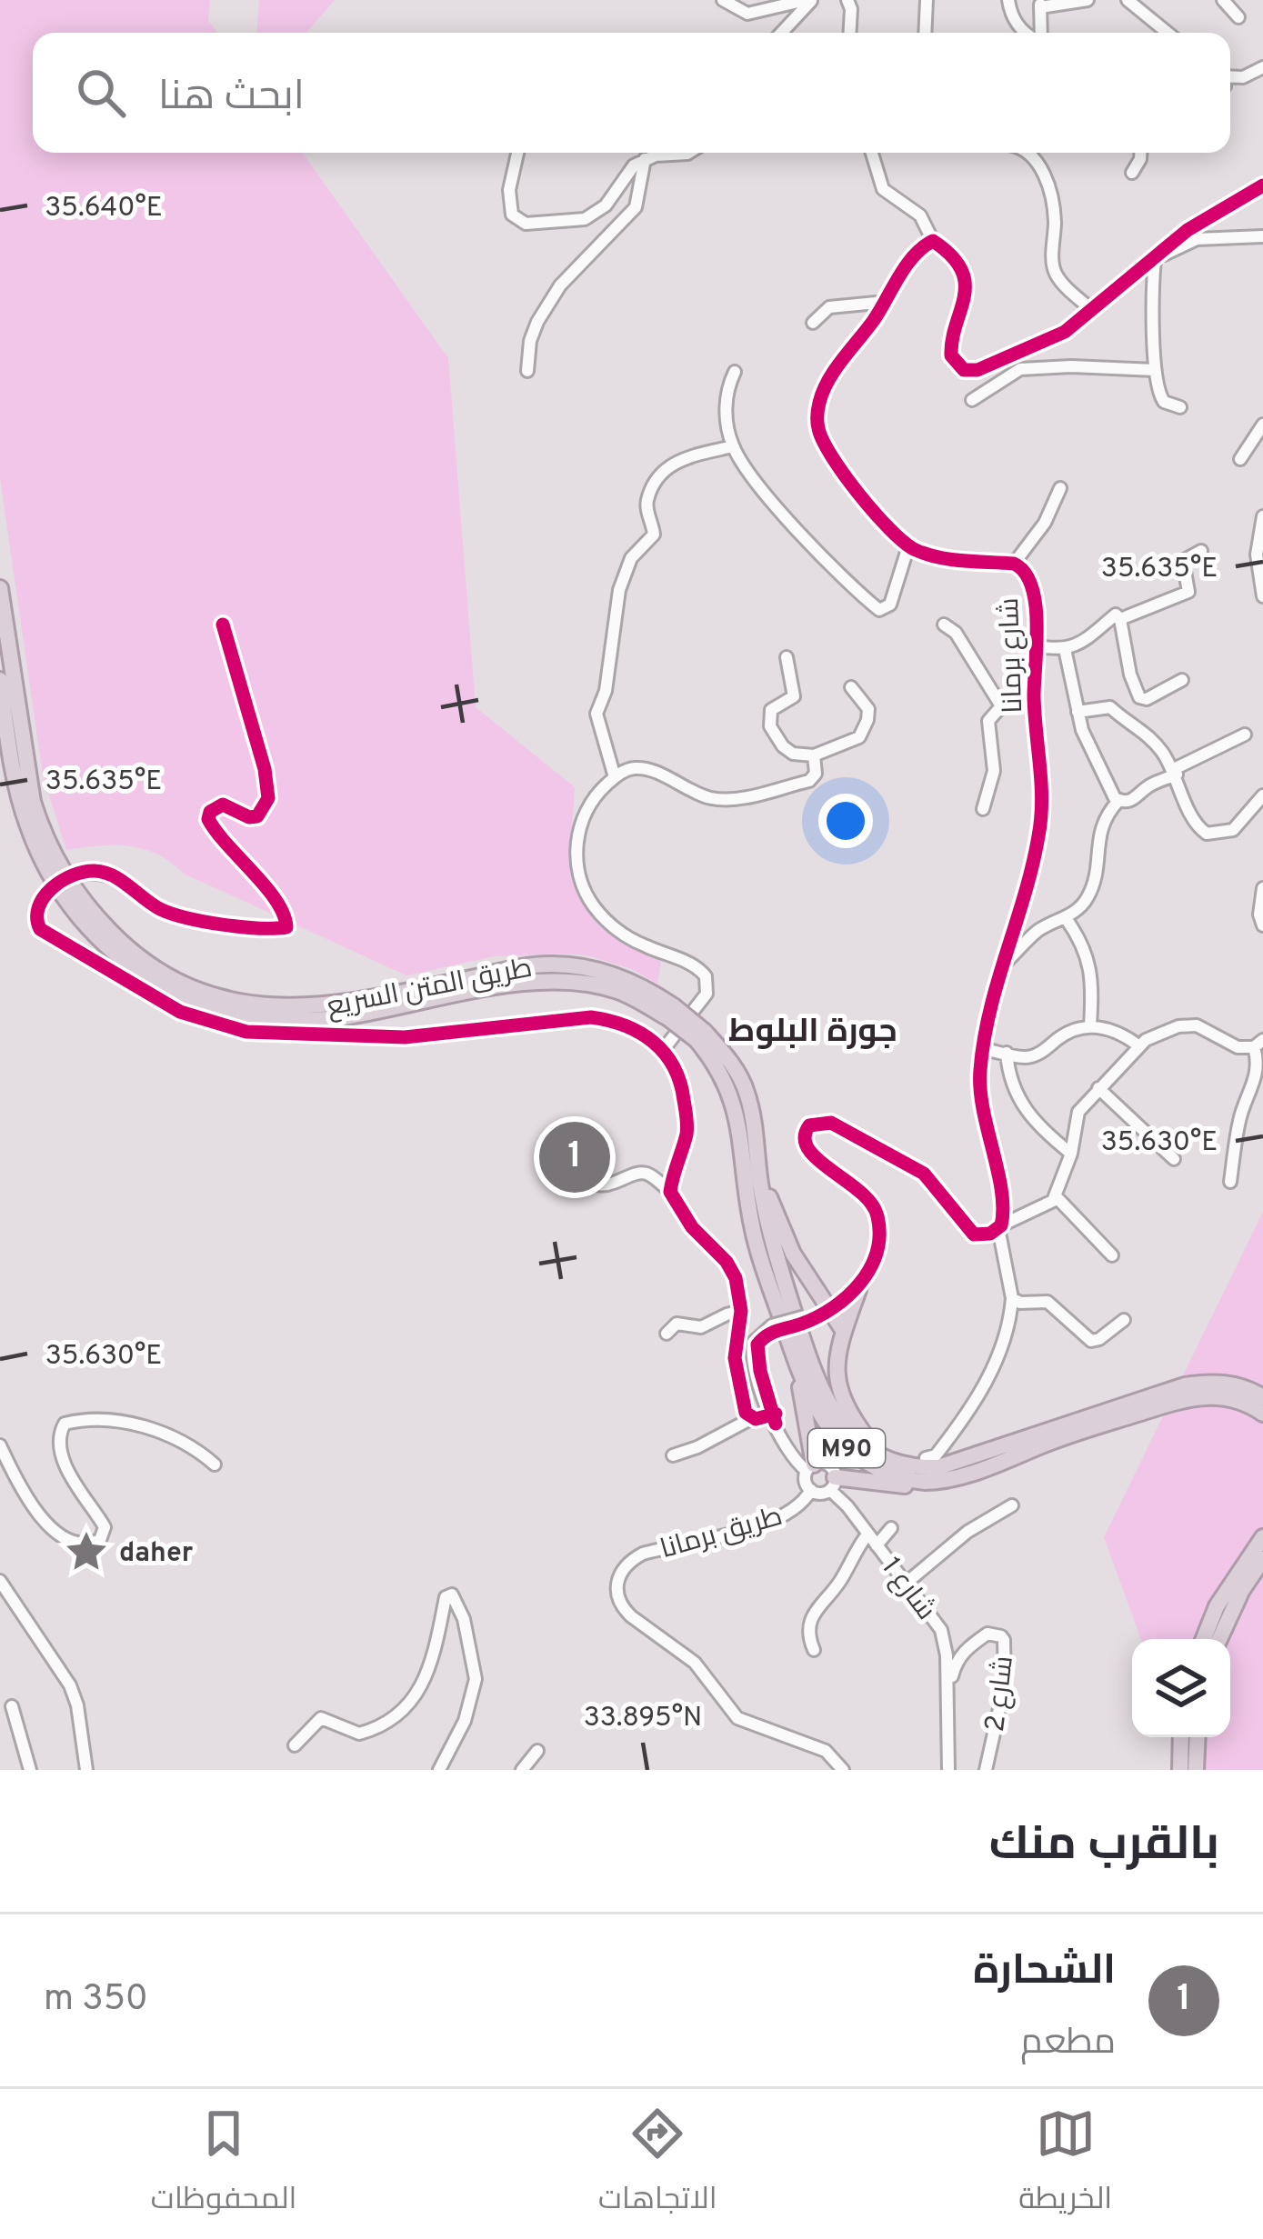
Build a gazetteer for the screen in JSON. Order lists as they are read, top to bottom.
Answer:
{
  "streets": {
    "highway": ["طريق المتن السريع", "M90"],
    "street": [
      "شارع برمانا",
      "طريق برمانا",
      "شارع 1",
      "شارع 2"
    ]
  },
  "crossings": [
    ["طريق المتن السريع", "M90"],
    ["طريق برمانا", "شارع 1"],
    ["شارع 1", "شارع 2"]
  ],
  "districts": ["جورة البلوط"],
  "places": {
    "place": ["daher"]
  },
  "page": {
    "search": "ابحث هنا",
    "pins": "1",
    "heading": "بالقرب منك",
    "list": [
      {
        "mark": "1",
        "name": "الشحارة",
        "note": "مطعم",
        "value": "350 m"
      }
    ],
    "nav": ["الخريطة", "الاتجاهات", "المحفوظات"]
  },
  "coordinates": [
    "35.640°E",
    "35.635°E",
    "35.630°E",
    "33.895°N"
  ]
}
